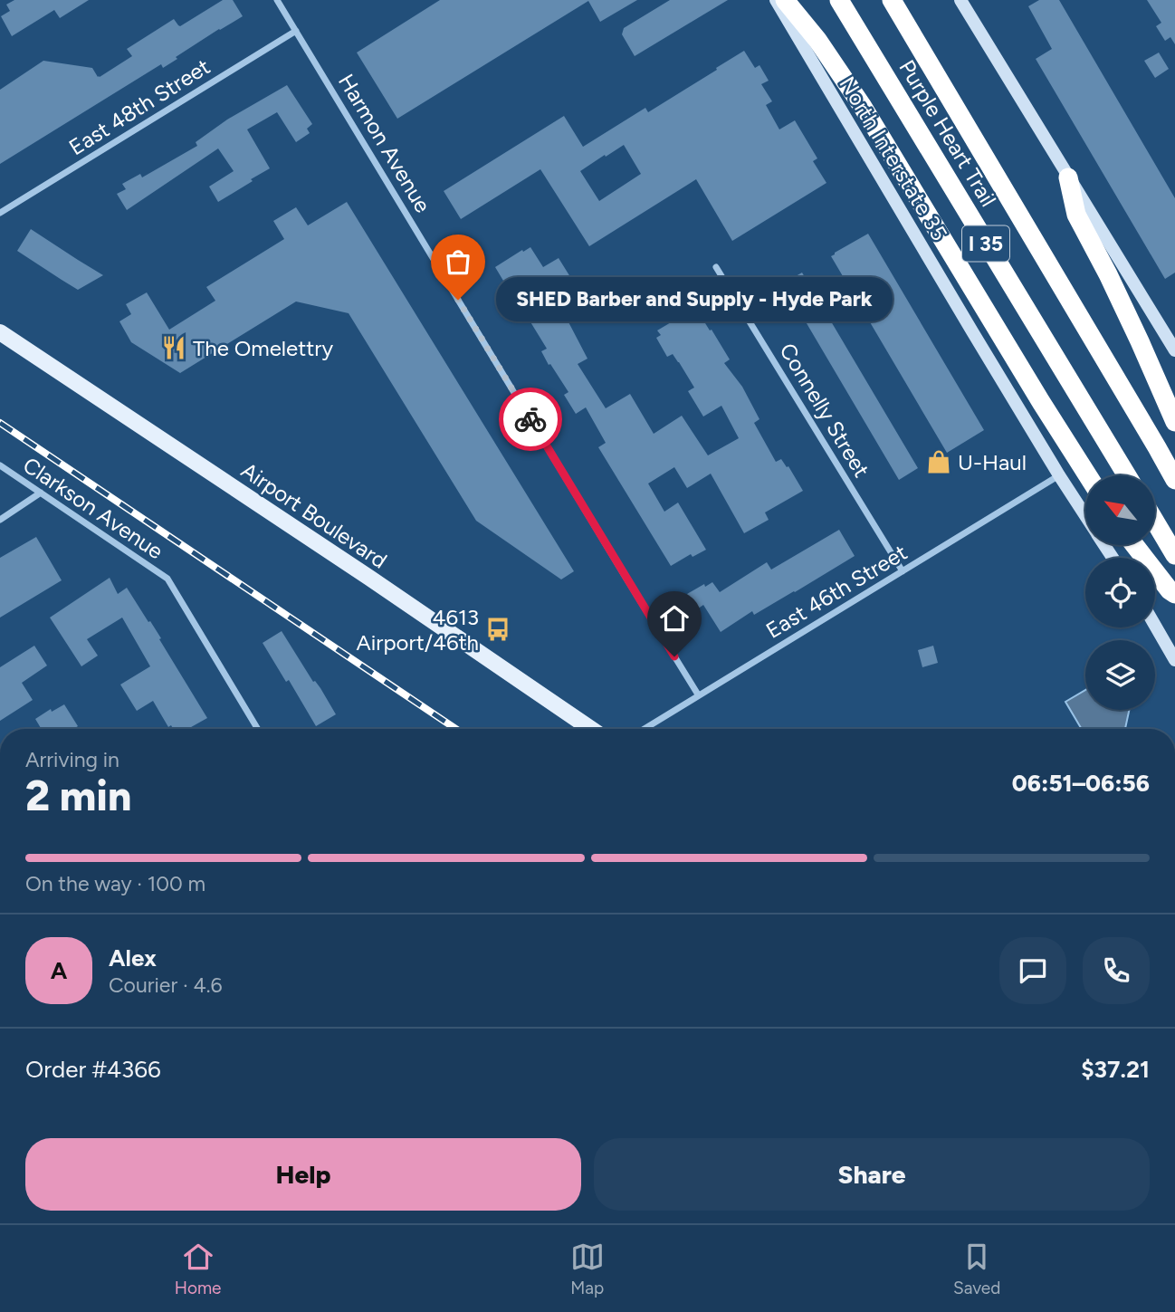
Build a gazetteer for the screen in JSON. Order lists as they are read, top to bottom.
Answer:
{
  "streets": {
    "highway": ["Purple Heart Trail", "I 35"],
    "main road": ["North Interstate 35", "Airport Boulevard"],
    "street": [
      "East 48th Street",
      "Harmon Avenue",
      "Connelly Street",
      "Clarkson Avenue",
      "East 46th Street"
    ]
  },
  "crossings": [
    ["East 48th Street", "Harmon Avenue"],
    ["Harmon Avenue", "East 46th Street"],
    ["North Interstate 35", "East 46th Street"],
    ["Connelly Street", "East 46th Street"]
  ],
  "places": {
    "other": ["SHED Barber and Supply - Hyde Park"],
    "restaurant": ["The Omelettry"],
    "shop": ["U-Haul"],
    "bus stop": ["4613 Airport/46th"]
  },
  "north": "top left",
  "page": {
    "bubble": "SHED Barber and Supply - Hyde Park",
    "heading": ["2 min", "Arriving in", "06:51–06:56"],
    "panel": [
      "Alex",
      "Courier · 4.6",
      "Order #4366",
      "$37.21"
    ],
    "bar": "On the way · 100 m",
    "round": "A",
    "buttons": ["Help", "Share"],
    "tabs": ["Home", "Map", "Saved"]
  }
}
